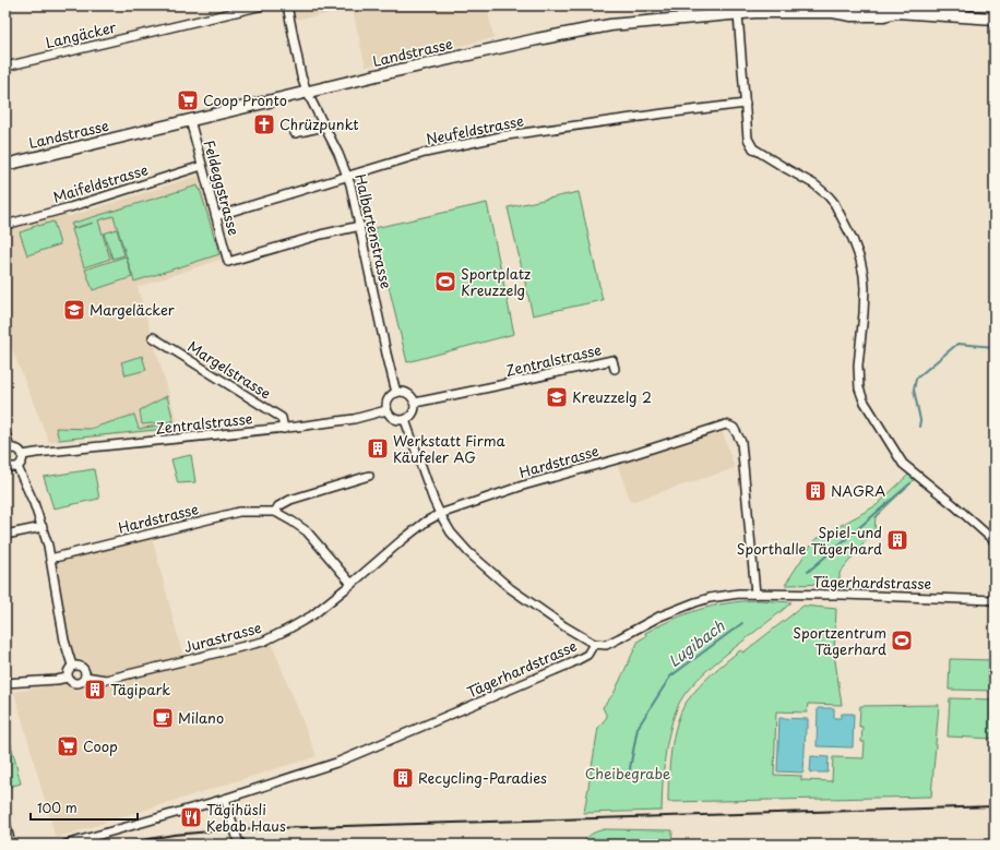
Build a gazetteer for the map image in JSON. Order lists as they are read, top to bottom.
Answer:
{
  "streets": {
    "main road": ["Landstrasse"],
    "street": [
      "Langäcker",
      "Neufeldstrasse",
      "Maifeldstrasse",
      "Feldeggstrasse",
      "Halbartenstrasse",
      "Zentralstrasse",
      "Margelstrasse",
      "Hardstrasse",
      "Tägerhardstrasse",
      "Jurastrasse"
    ]
  },
  "crossings": [
    ["Landstrasse", "Feldeggstrasse"],
    ["Landstrasse", "Halbartenstrasse"],
    ["Neufeldstrasse", "Feldeggstrasse"],
    ["Neufeldstrasse", "Halbartenstrasse"],
    ["Maifeldstrasse", "Feldeggstrasse"],
    ["Feldeggstrasse", "Halbartenstrasse"],
    ["Halbartenstrasse", "Zentralstrasse"],
    ["Zentralstrasse", "Margelstrasse"],
    ["Hardstrasse", "Tägerhardstrasse"],
    ["Hardstrasse", "Jurastrasse"]
  ],
  "water": ["Lugibach"],
  "parks": ["Cheibegrabe"],
  "places": {
    "supermarket": ["Coop Pronto", "Coop"],
    "church": ["Chrüzpunkt"],
    "sports": ["Sportplatz Kreuzzelg", "Sportzentrum Tägerhard"],
    "school or university": ["Margeläcker", "Kreuzzelg 2"],
    "building": [
      "Werkstatt Firma Käufeler AG",
      "NAGRA",
      "Spiel-und Sporthalle Tägerhard",
      "Tägipark",
      "Recycling-Paradies"
    ],
    "cafe": ["Milano"],
    "restaurant": ["Tägihüsli Kebab Haus"]
  },
  "scale_bar": "100 m"
}
